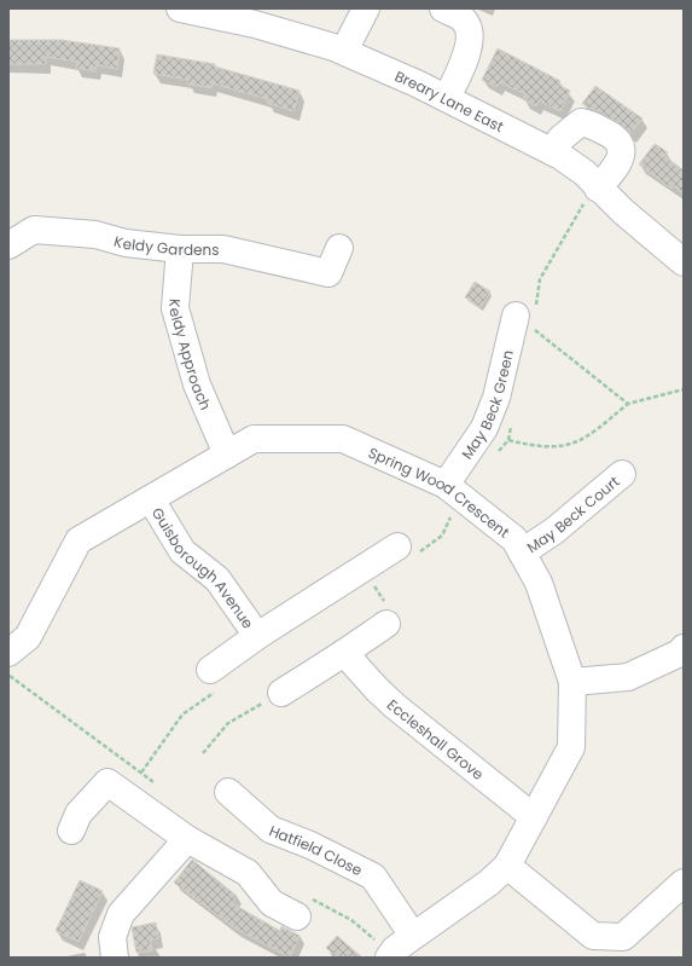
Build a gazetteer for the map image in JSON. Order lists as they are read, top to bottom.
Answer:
{
  "streets": {
    "street": [
      "Breary Lane East",
      "Keldy Gardens",
      "Keldy Approach",
      "May Beck Green",
      "Spring Wood Crescent",
      "May Beck Court",
      "Guisborough Avenue",
      "Eccleshall Grove",
      "Hatfield Close"
    ]
  },
  "crossings": [
    ["Keldy Gardens", "Keldy Approach"],
    ["Keldy Approach", "Spring Wood Crescent"],
    ["May Beck Green", "Spring Wood Crescent"],
    ["Spring Wood Crescent", "May Beck Court"],
    ["Spring Wood Crescent", "Guisborough Avenue"],
    ["Spring Wood Crescent", "Eccleshall Grove"],
    ["Spring Wood Crescent", "Hatfield Close"]
  ]
}
